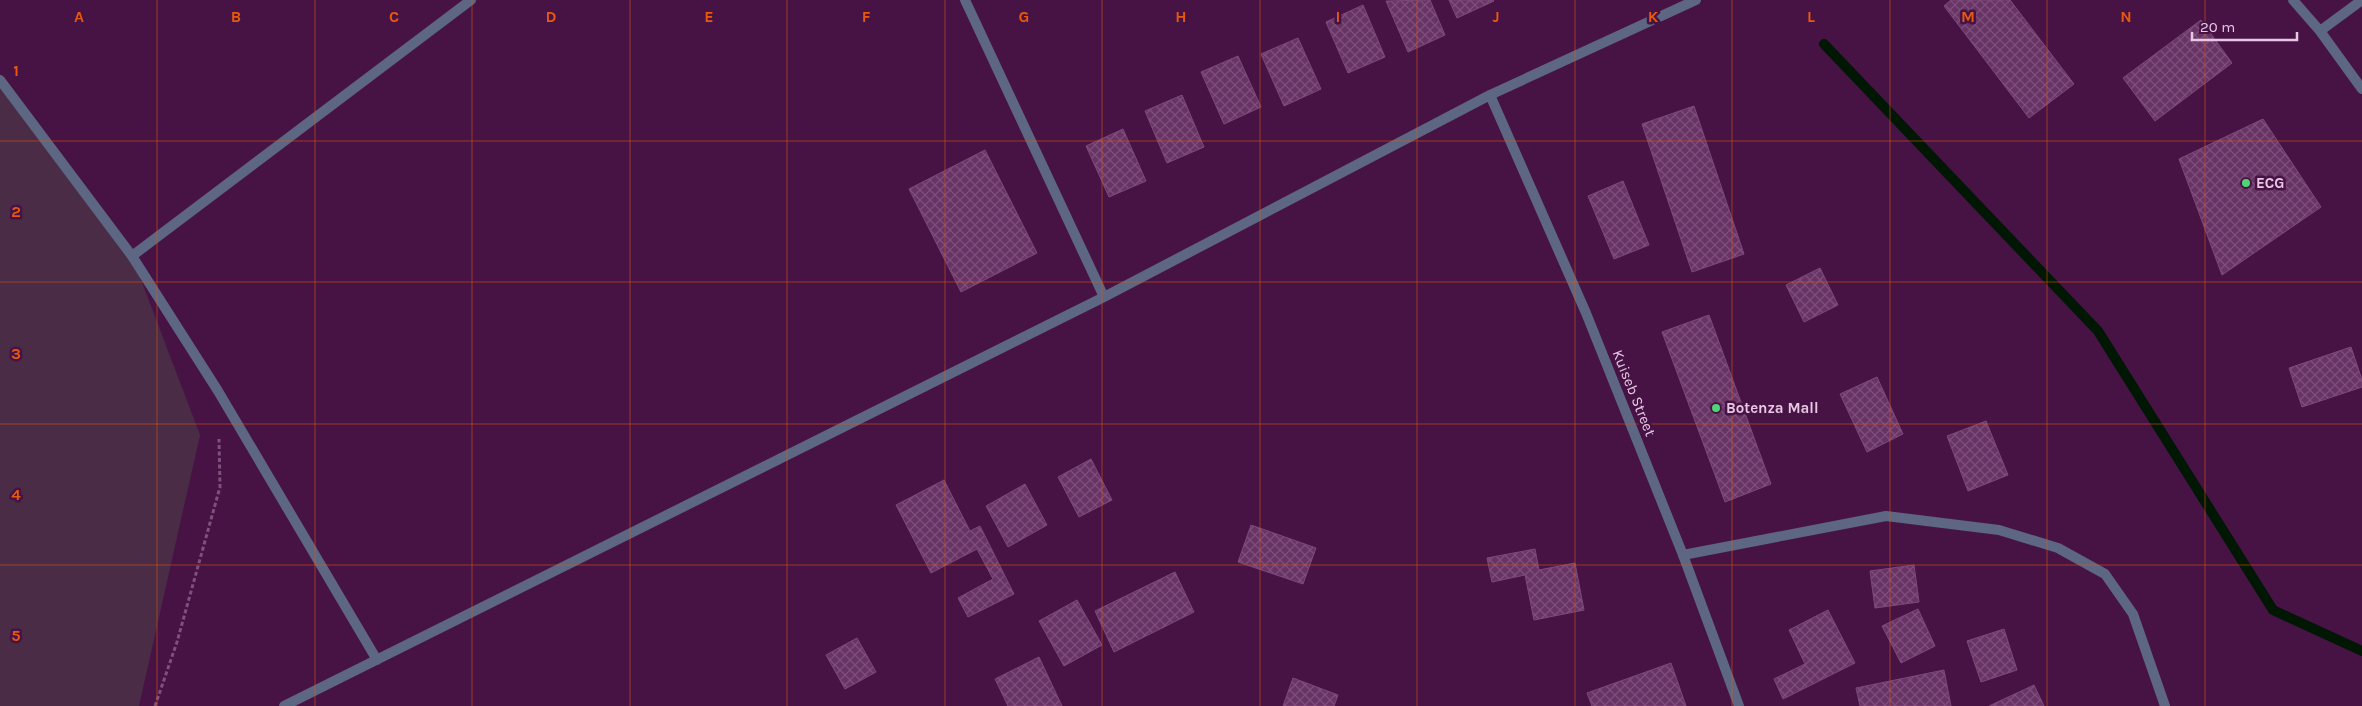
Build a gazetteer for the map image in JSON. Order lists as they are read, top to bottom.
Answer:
{
  "streets": {
    "street": ["Kuiseb Street"]
  },
  "places": ["ECG", "Botenza Mall"],
  "scale_bar": "20 m",
  "grid": {
    "columns": [
      "A",
      "B",
      "C",
      "D",
      "E",
      "F",
      "G",
      "H",
      "I",
      "J",
      "K",
      "L",
      "M",
      "N"
    ],
    "rows": [
      "1",
      "2",
      "3",
      "4",
      "5"
    ]
  }
}
